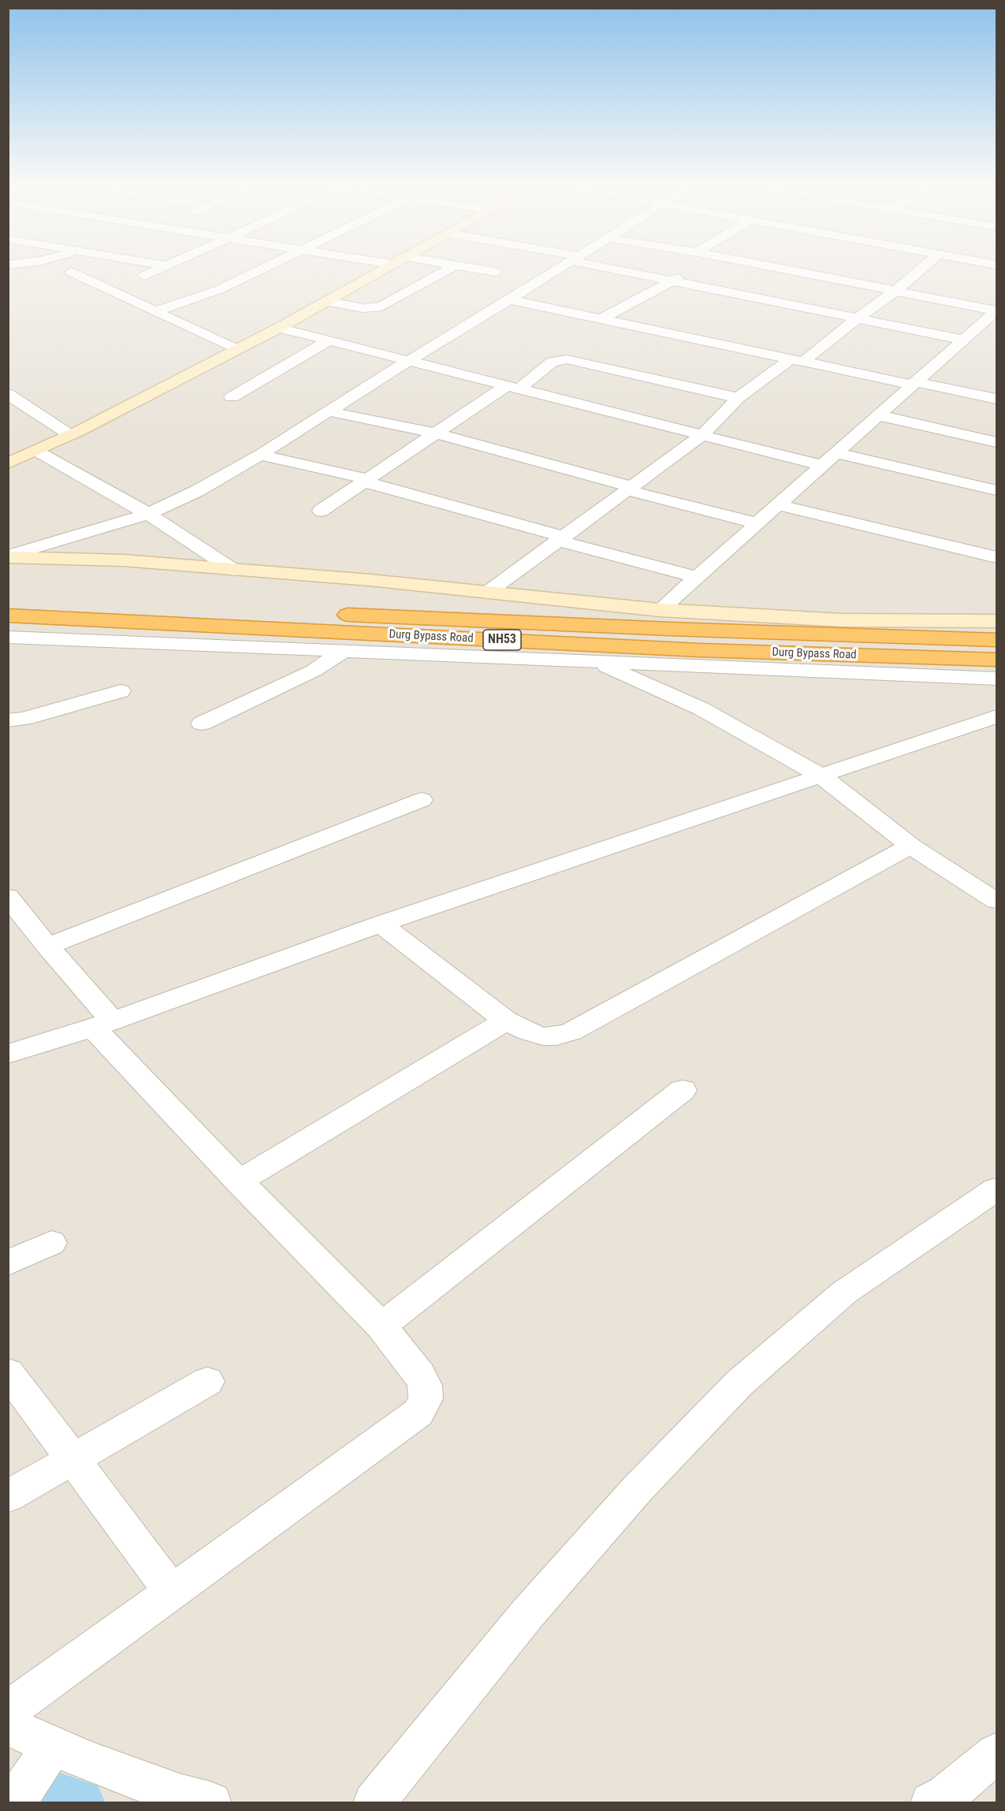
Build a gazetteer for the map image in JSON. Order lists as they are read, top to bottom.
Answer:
{
  "streets": {
    "highway": ["Durg Bypass Road", "NH53"]
  }
}
